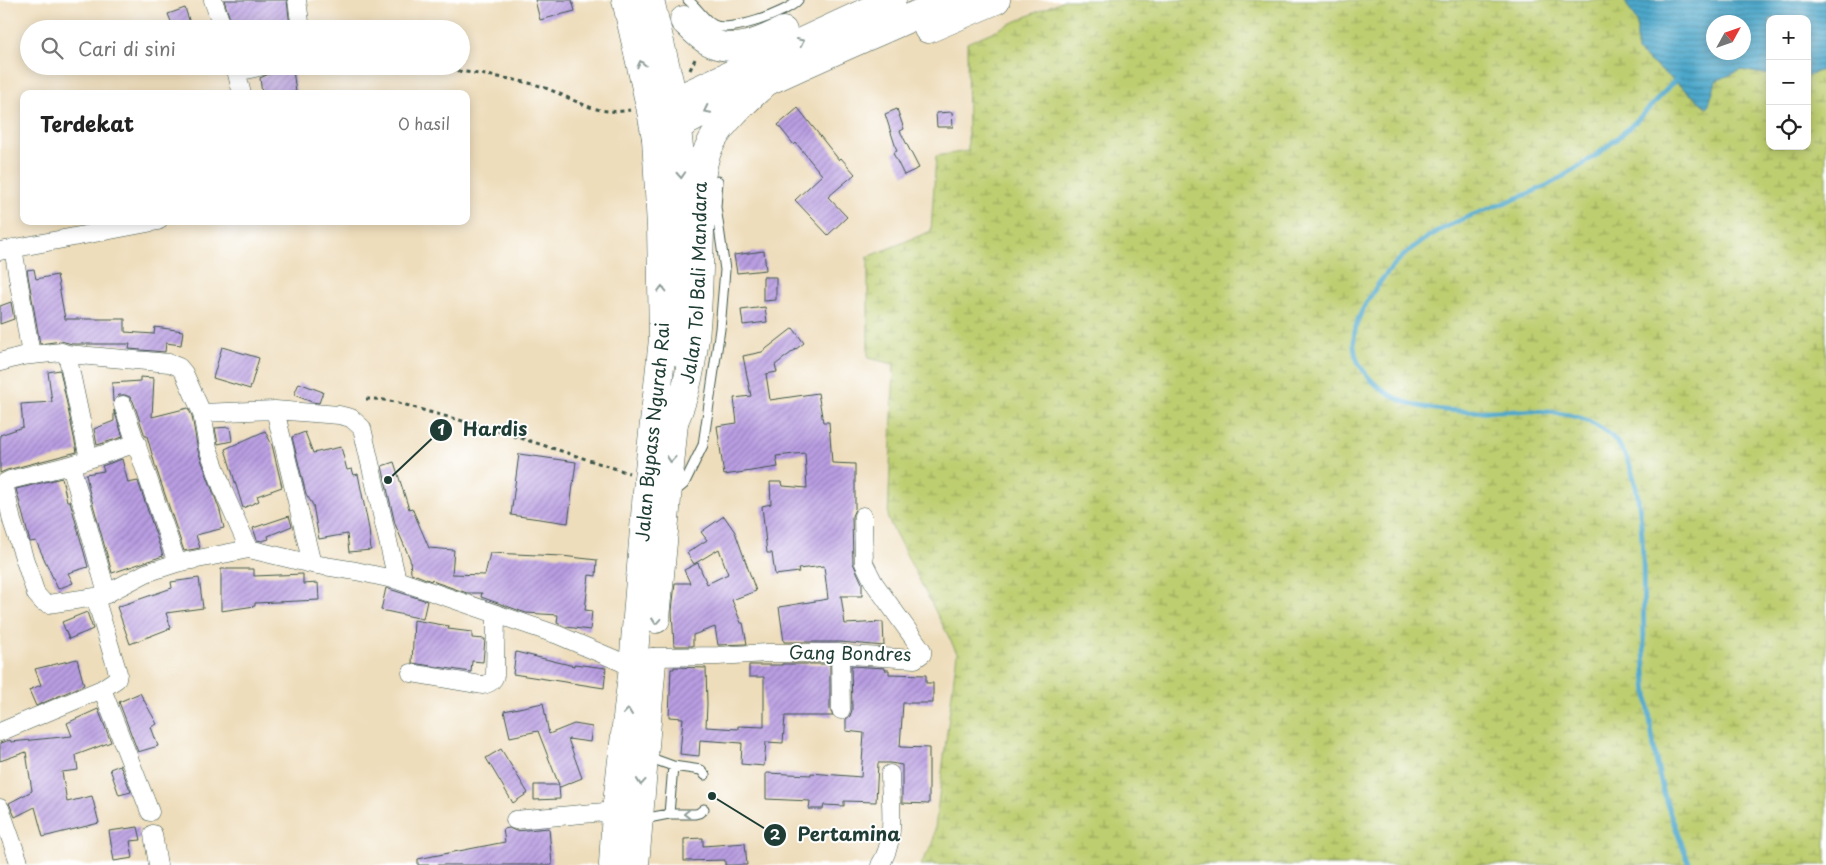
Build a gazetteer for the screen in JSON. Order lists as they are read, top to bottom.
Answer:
{
  "streets": {
    "highway": ["Jalan Tol Bali Mandara", "Jalan Bypass Ngurah Rai"],
    "street": ["Gang Bondres"]
  },
  "crossings": [
    ["Jalan Tol Bali Mandara", "Jalan Bypass Ngurah Rai"],
    ["Jalan Bypass Ngurah Rai", "Gang Bondres"]
  ],
  "places": ["Hardis", "Pertamina"],
  "north": "top right",
  "page": {
    "map_buttons": ["+", "−"],
    "search": "Cari di sini",
    "heading": ["Terdekat", "0 hasil"]
  }
}
